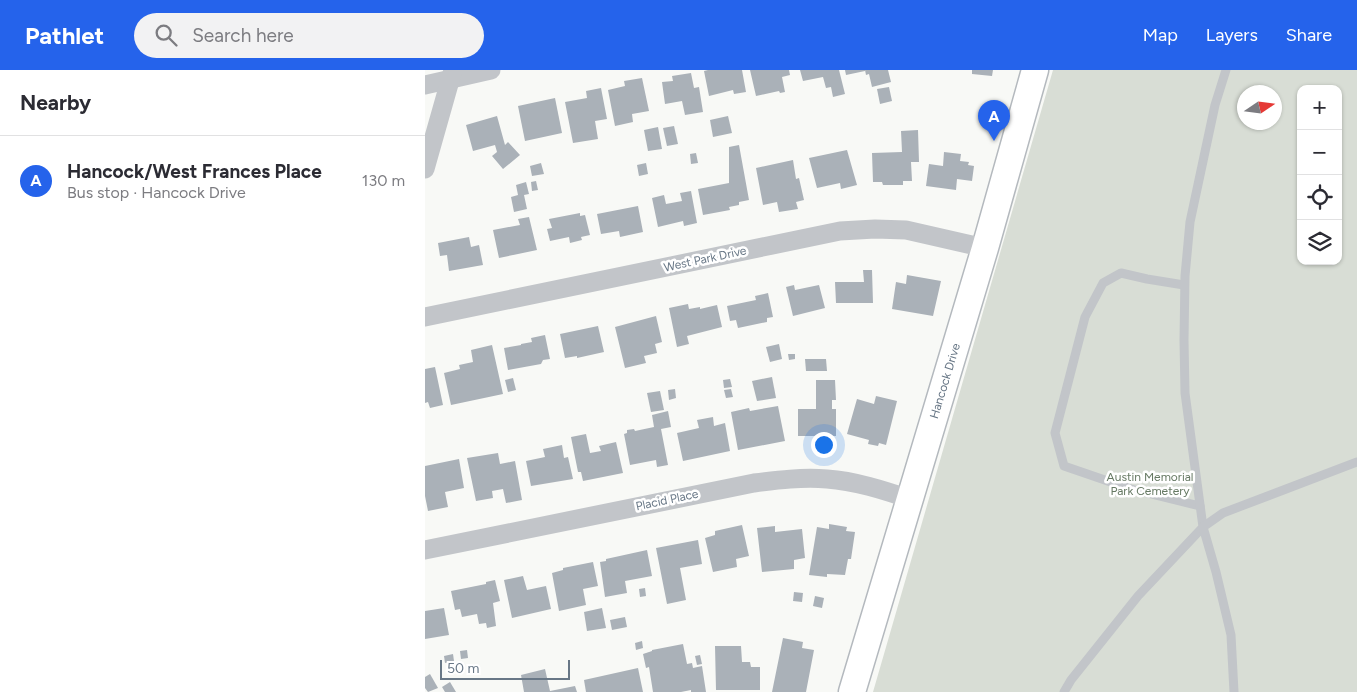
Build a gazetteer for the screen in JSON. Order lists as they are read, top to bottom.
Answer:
{
  "streets": {
    "street": ["West Park Drive", "Hancock Drive", "Placid Place"]
  },
  "crossings": [
    ["West Park Drive", "Hancock Drive"],
    ["Hancock Drive", "Placid Place"]
  ],
  "parks": ["Austin Memorial Park Cemetery"],
  "scale_bar": "50 m",
  "north": "right",
  "page": {
    "header": "Pathlet",
    "search": "Search here",
    "nav": ["Map", "Layers", "Share"],
    "heading": "Nearby",
    "map_buttons": ["+", "−"],
    "pins": "A",
    "list": [
      {
        "mark": "A",
        "name": "Hancock/West Frances Place",
        "note": "Bus stop · Hancock Drive",
        "value": "130 m"
      }
    ],
    "scale": "50 m"
  }
}
